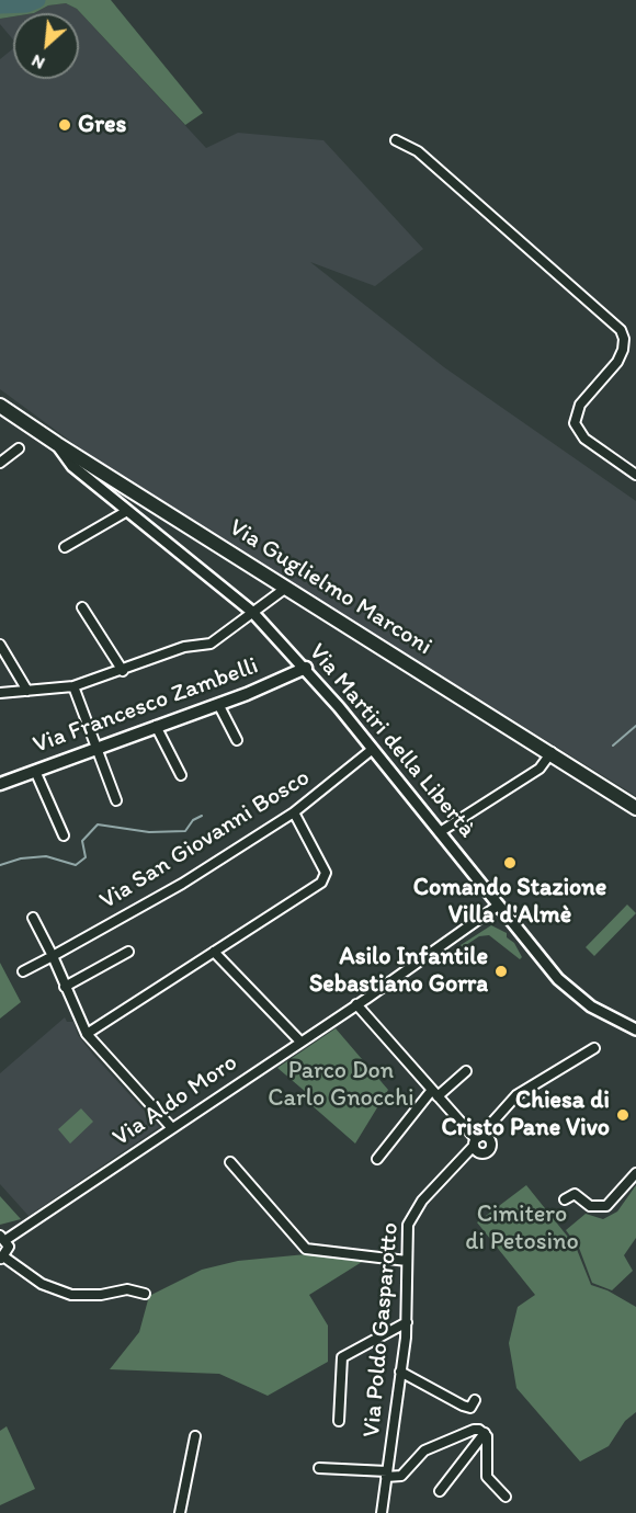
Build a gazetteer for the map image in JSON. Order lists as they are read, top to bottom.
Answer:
{
  "streets": {
    "main road": ["Via Guglielmo Marconi", "Via Francesco Zambelli"],
    "street": [
      "Via Martiri della Libertà",
      "Via San Giovanni Bosco",
      "Via Aldo Moro",
      "Via Poldo Gasparotto"
    ]
  },
  "crossings": [
    ["Via Guglielmo Marconi", "Via Martiri della Libertà"],
    ["Via Francesco Zambelli", "Via Martiri della Libertà"],
    ["Via Martiri della Libertà", "Via San Giovanni Bosco"],
    ["Via Martiri della Libertà", "Via Aldo Moro"]
  ],
  "parks": ["Parco Don Carlo Gnocchi", "Cimitero di Petosino"],
  "places": [
    "Gres",
    "Comando Stazione Villa d'Almè",
    "Asilo Infantile Sebastiano Gorra",
    "Chiesa di Cristo Pane Vivo"
  ],
  "north": "bottom left"
}
